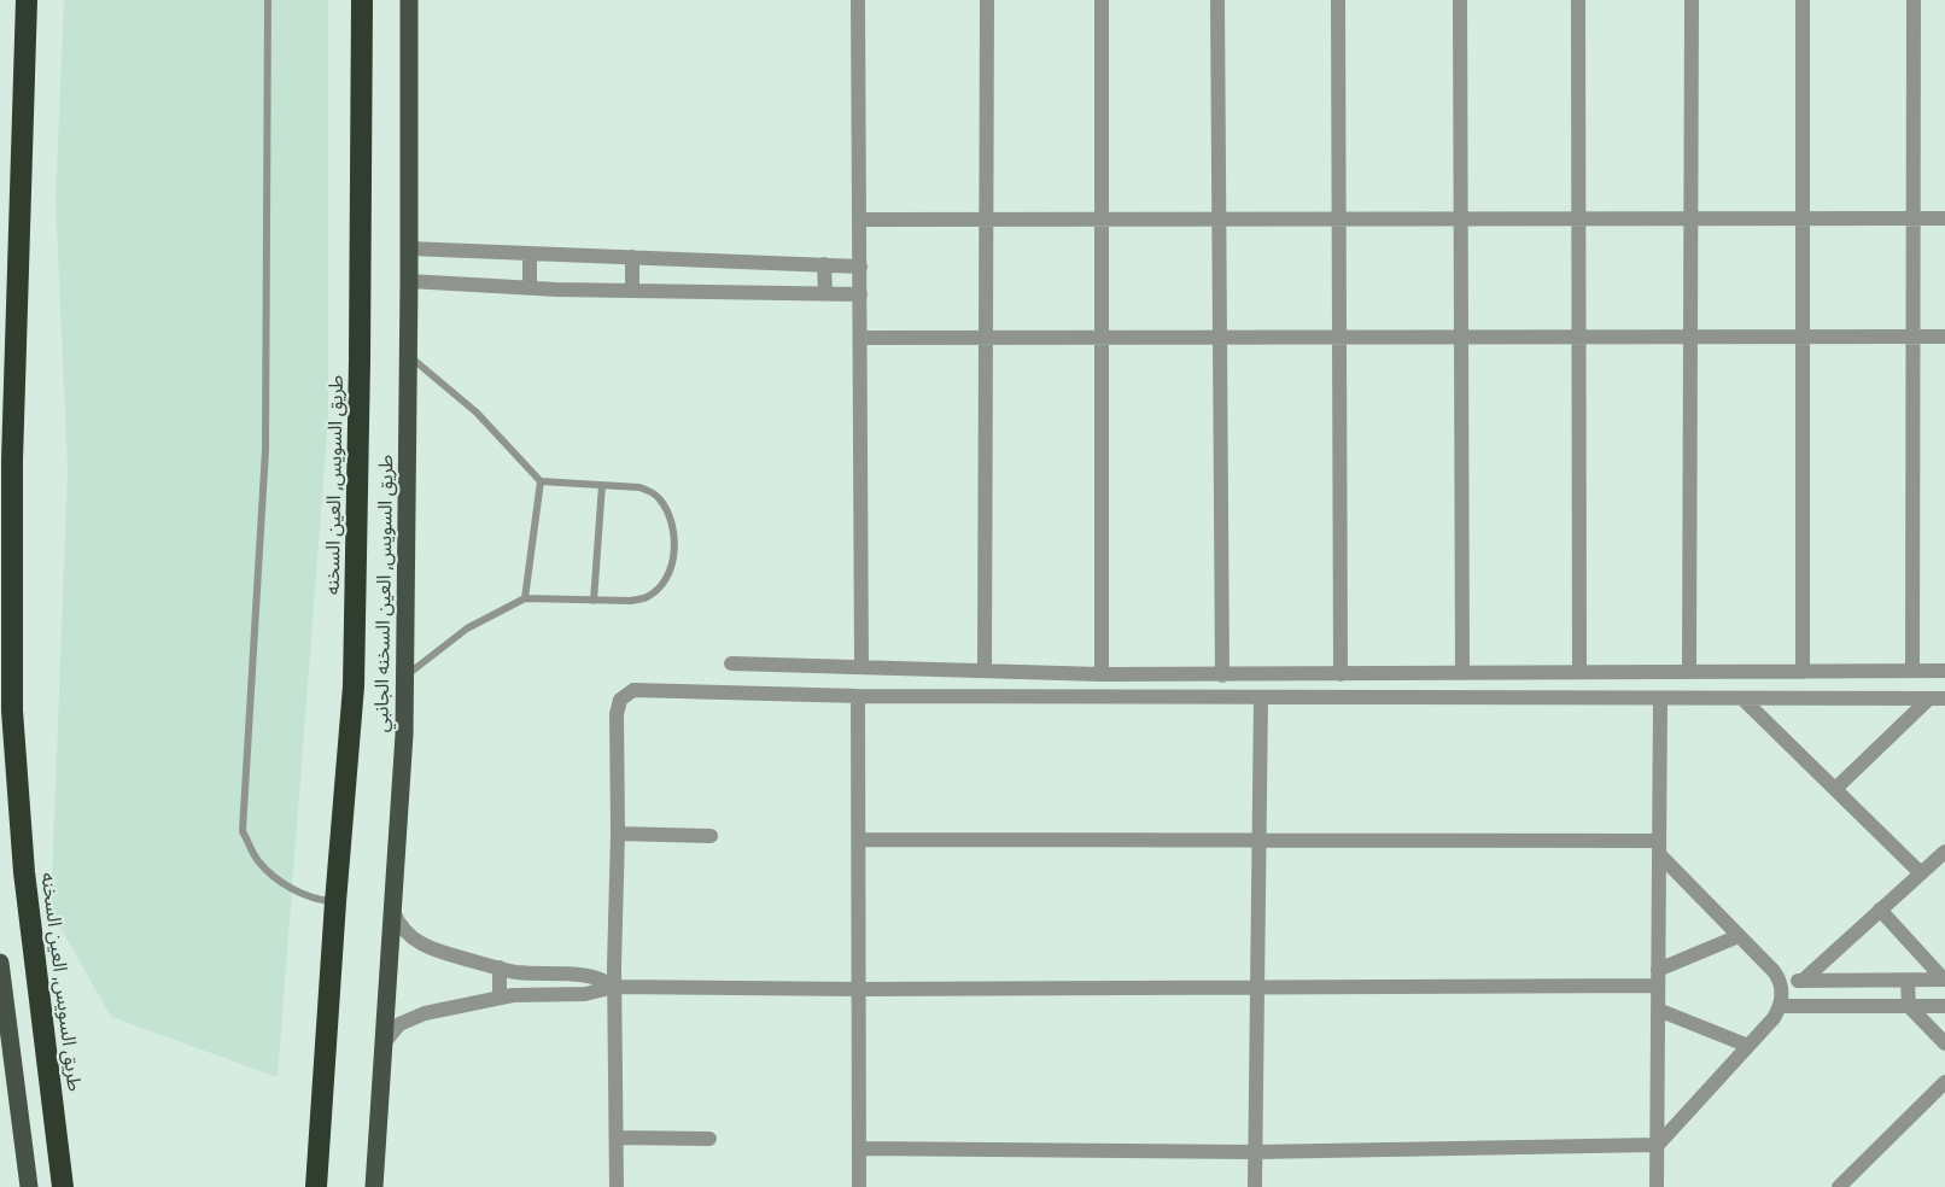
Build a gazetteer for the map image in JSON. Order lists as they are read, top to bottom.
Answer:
{
  "streets": {
    "highway": ["طريق السويس, العين السخنه"],
    "main road": ["طريق السويس, العين السخنه الجانبي"]
  }
}
